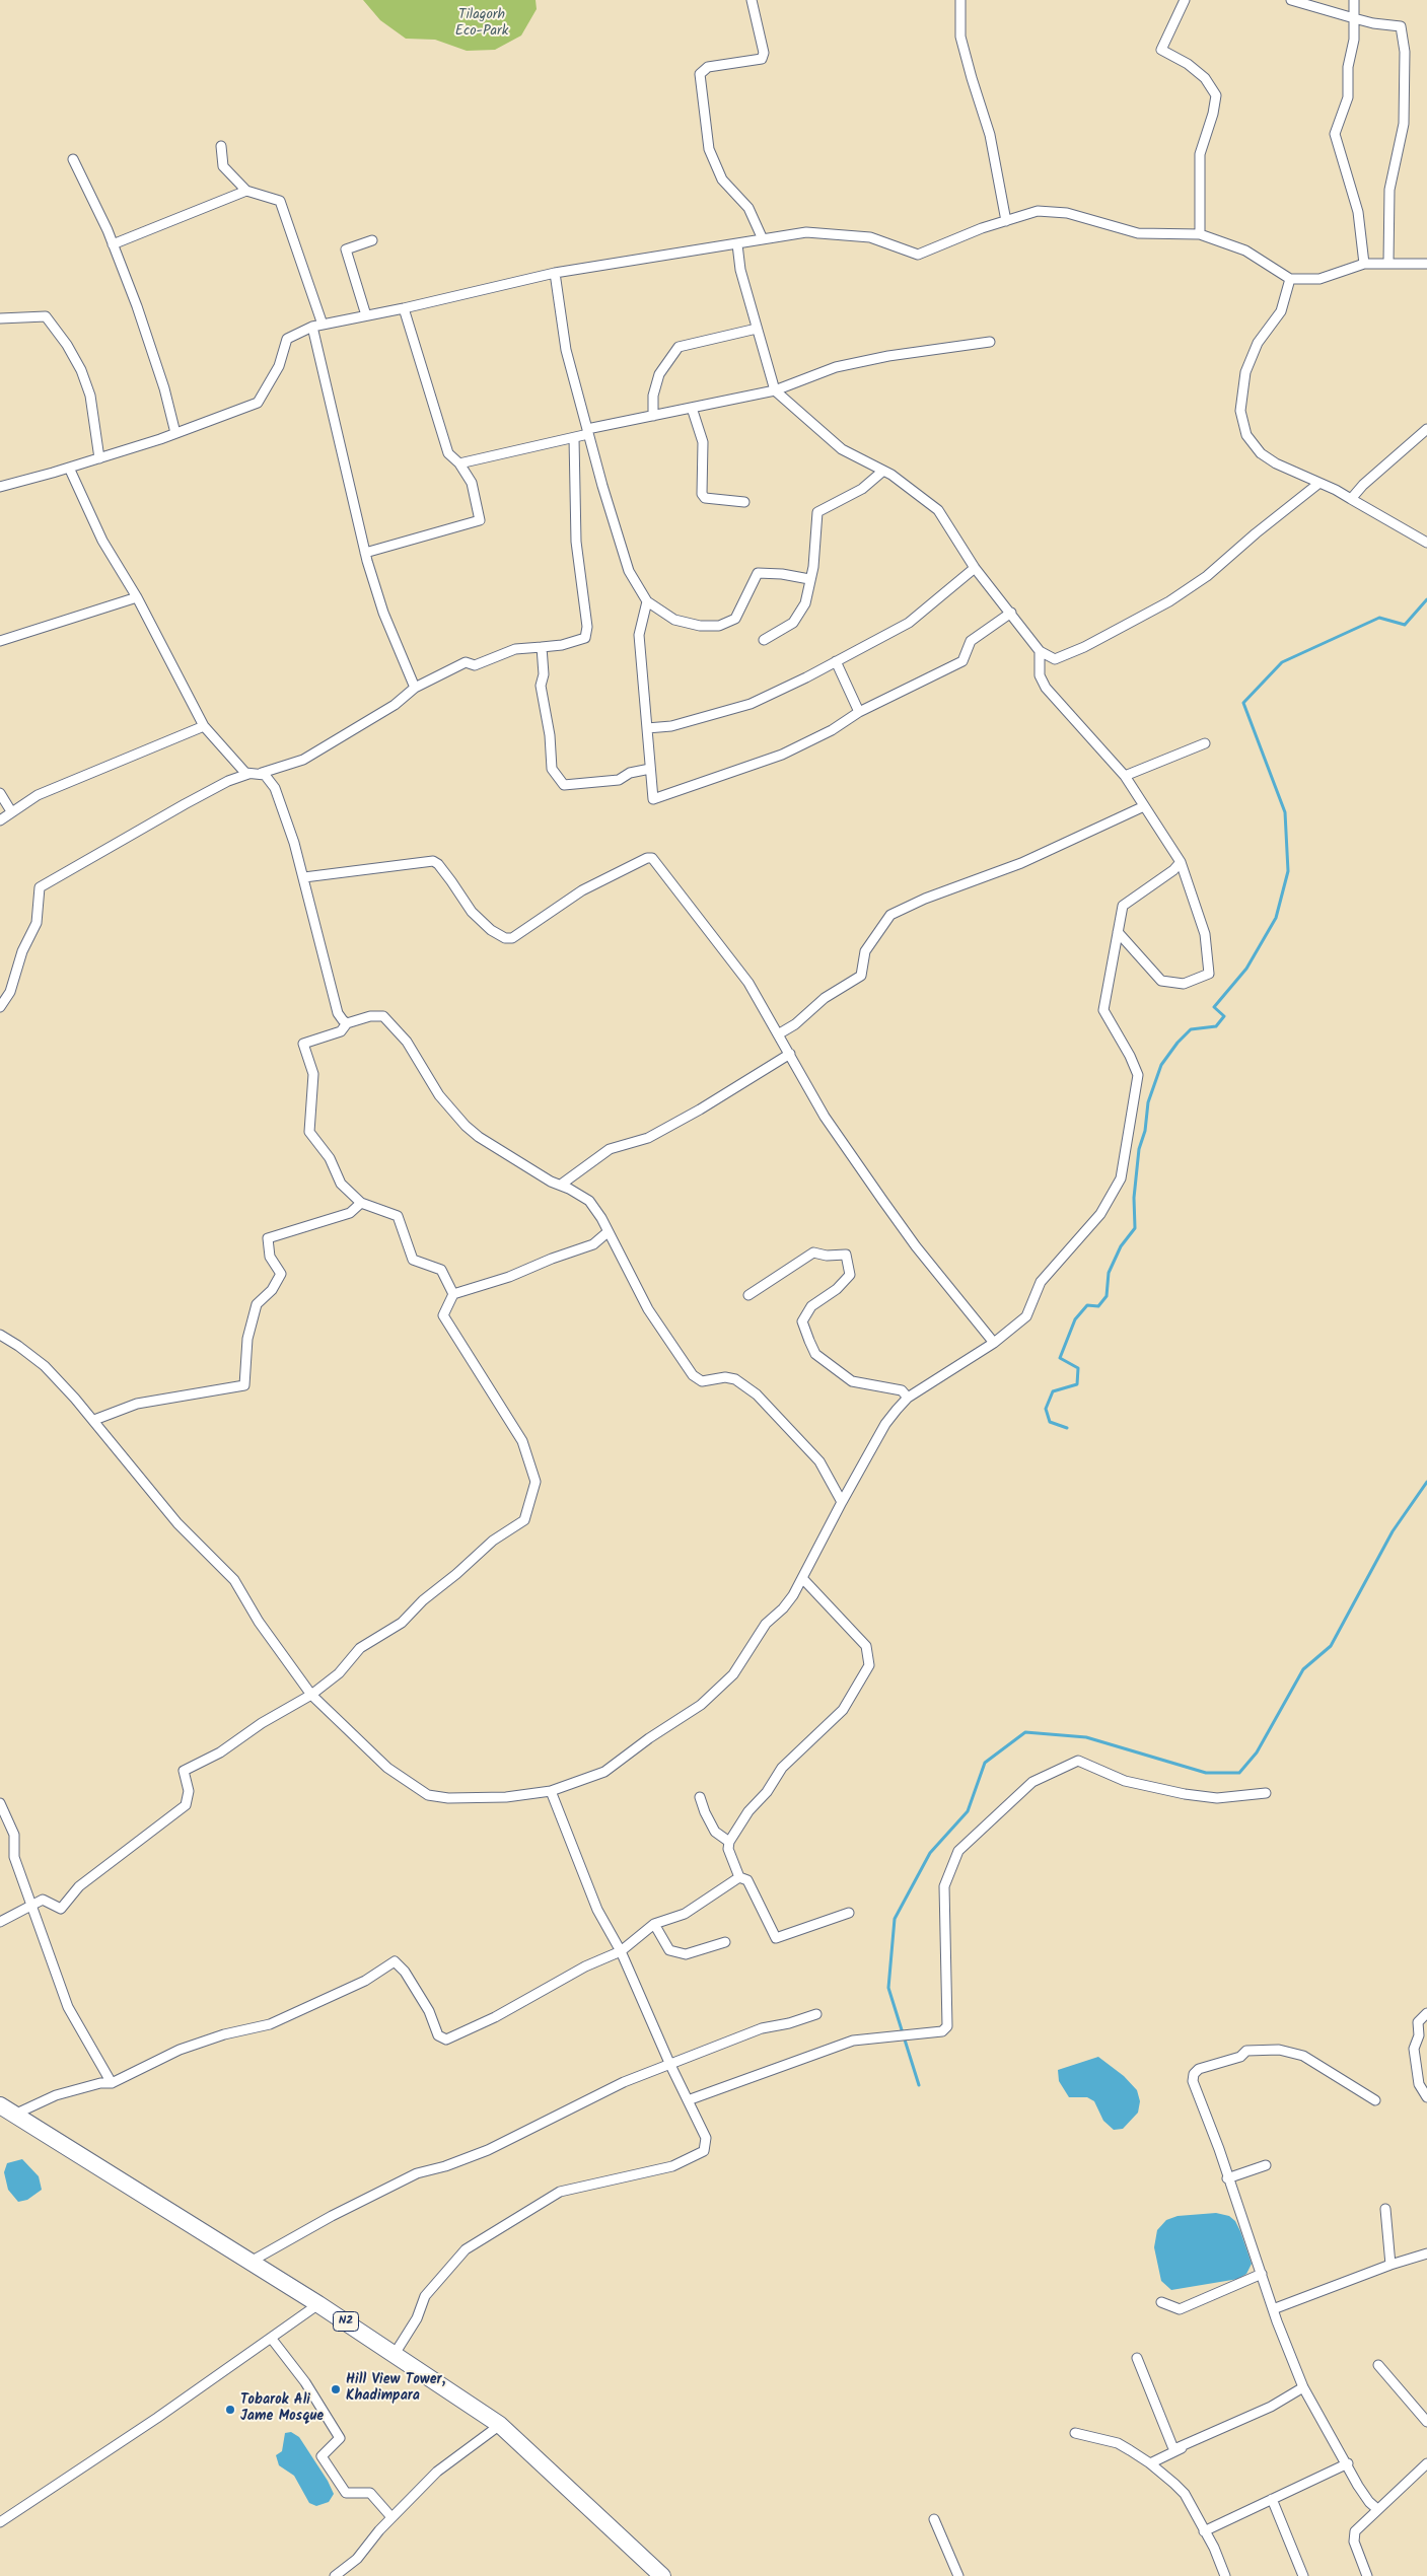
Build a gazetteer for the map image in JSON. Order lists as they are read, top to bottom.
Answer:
{
  "streets": {
    "highway": ["N2"]
  },
  "parks": ["Tilagorh Eco-Park"],
  "places": ["Hill View Tower, Khadimpara", "Tobarok Ali Jame Mosque"]
}
